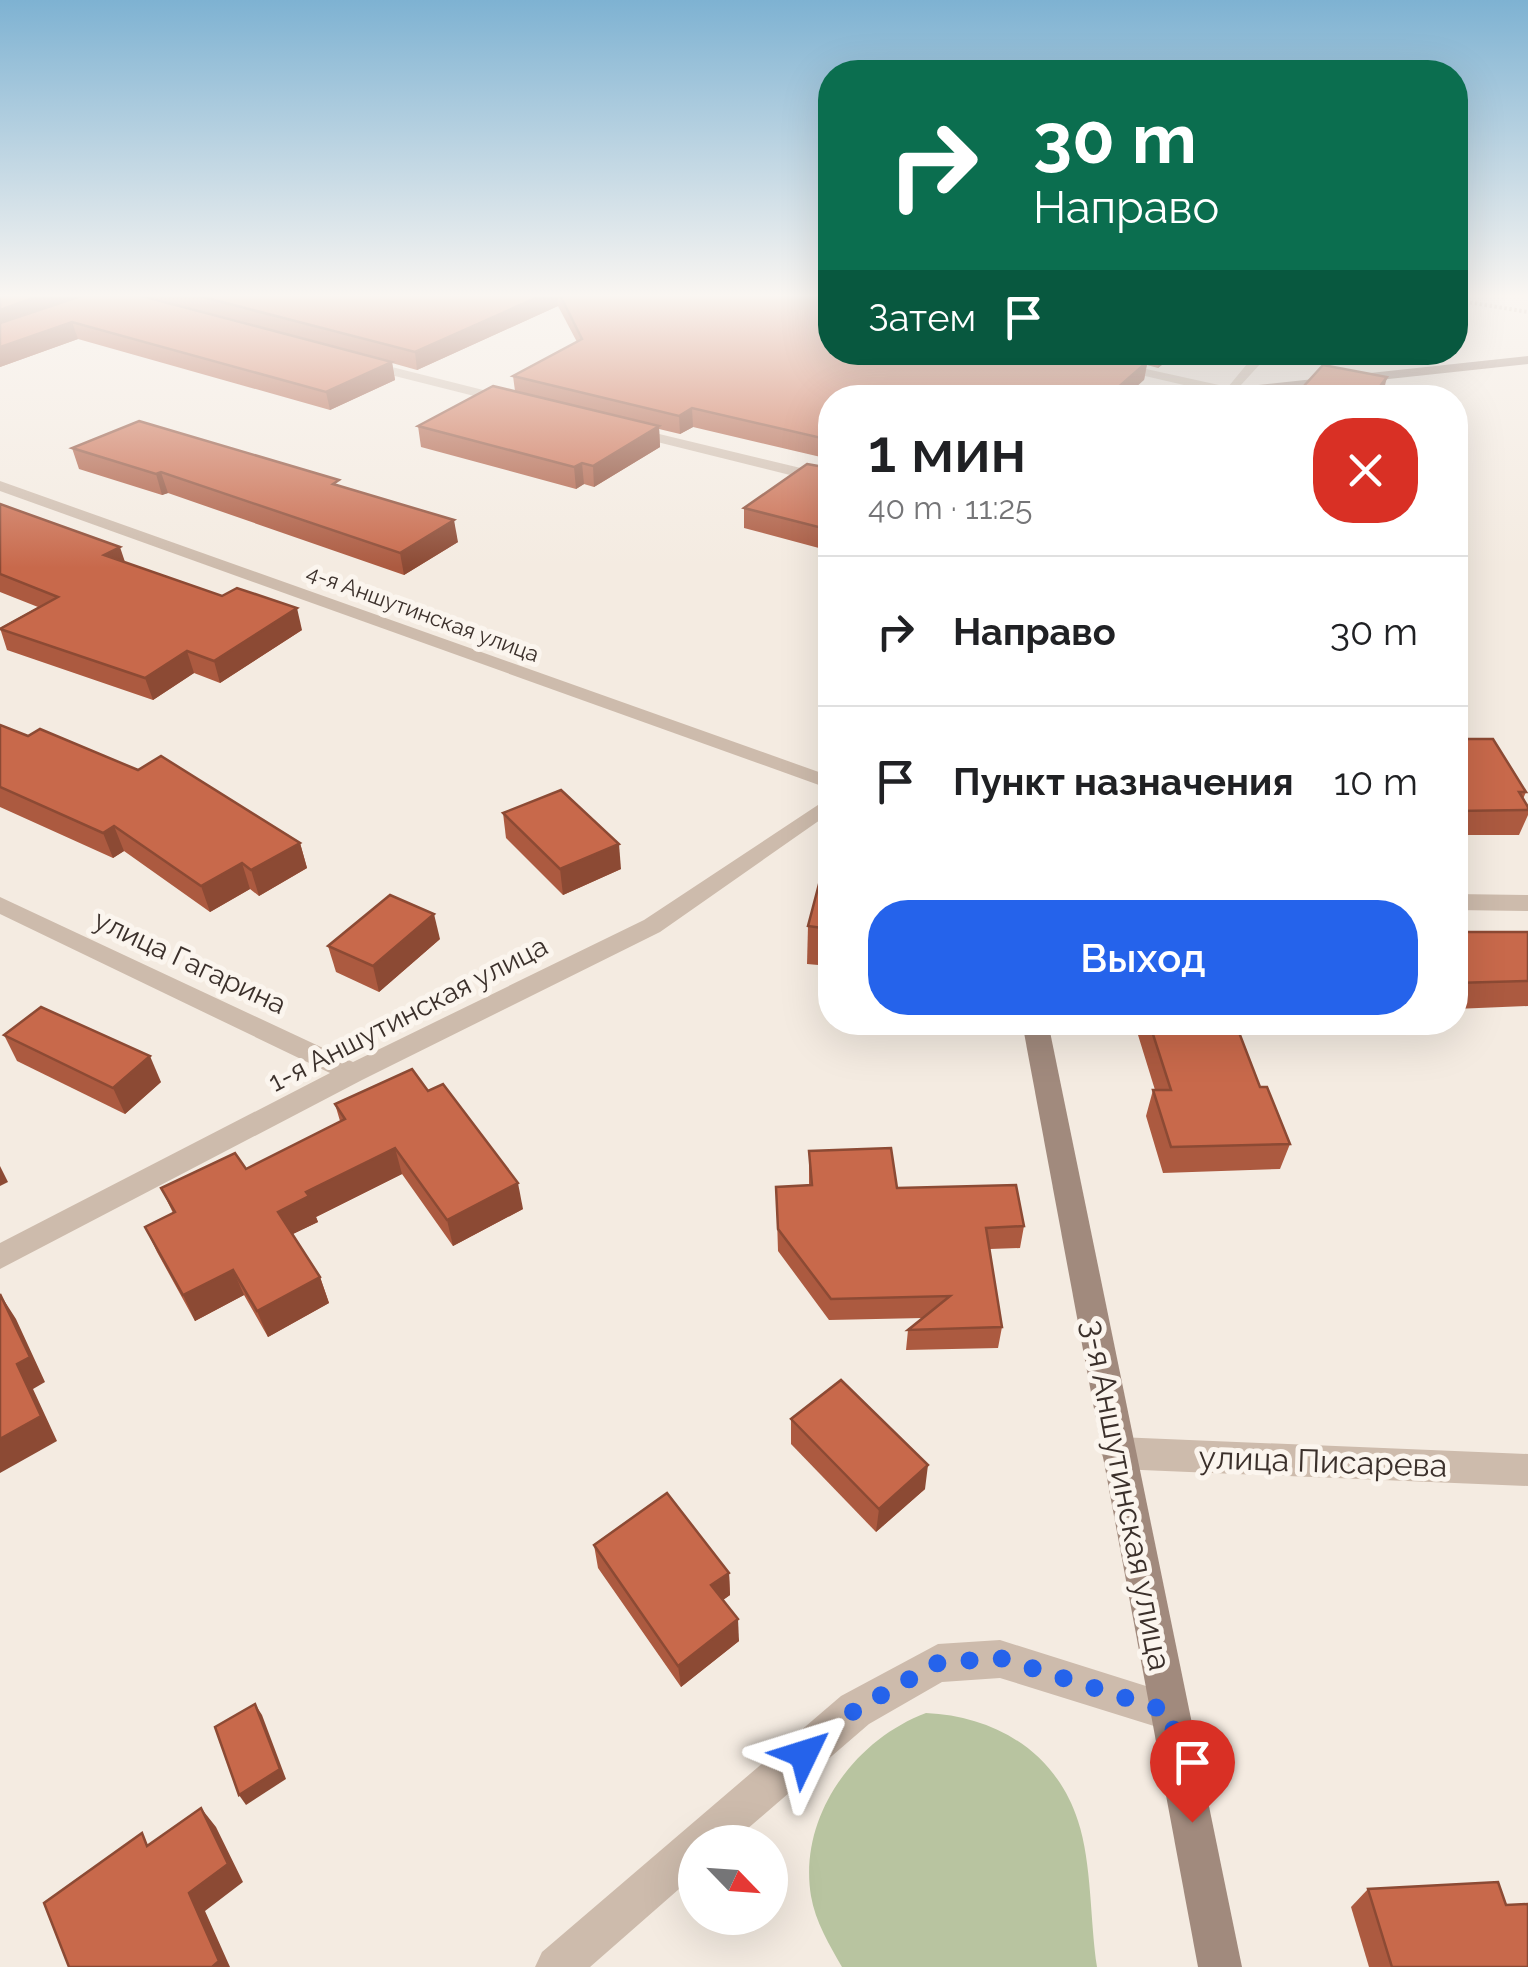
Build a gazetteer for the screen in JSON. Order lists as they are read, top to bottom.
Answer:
{
  "streets": {
    "street": [
      "4-я Аншутинская улица",
      "улица Гагарина",
      "1-я Аншутинская улица",
      "улица Писарева",
      "3-я Аншутинская улица"
    ]
  },
  "crossings": [
    ["улица Гагарина", "1-я Аншутинская улица"],
    ["улица Писарева", "3-я Аншутинская улица"]
  ],
  "north": "bottom right",
  "page": {
    "turn": ["30 m", "Направо"],
    "then": "Затем",
    "heading": ["1 мин", "40 m · 11:25"],
    "list": [
      {
        "name": "Направо",
        "value": "30 m"
      },
      {
        "name": "Пункт назначения",
        "value": "10 m"
      }
    ],
    "buttons": "Выход"
  }
}
